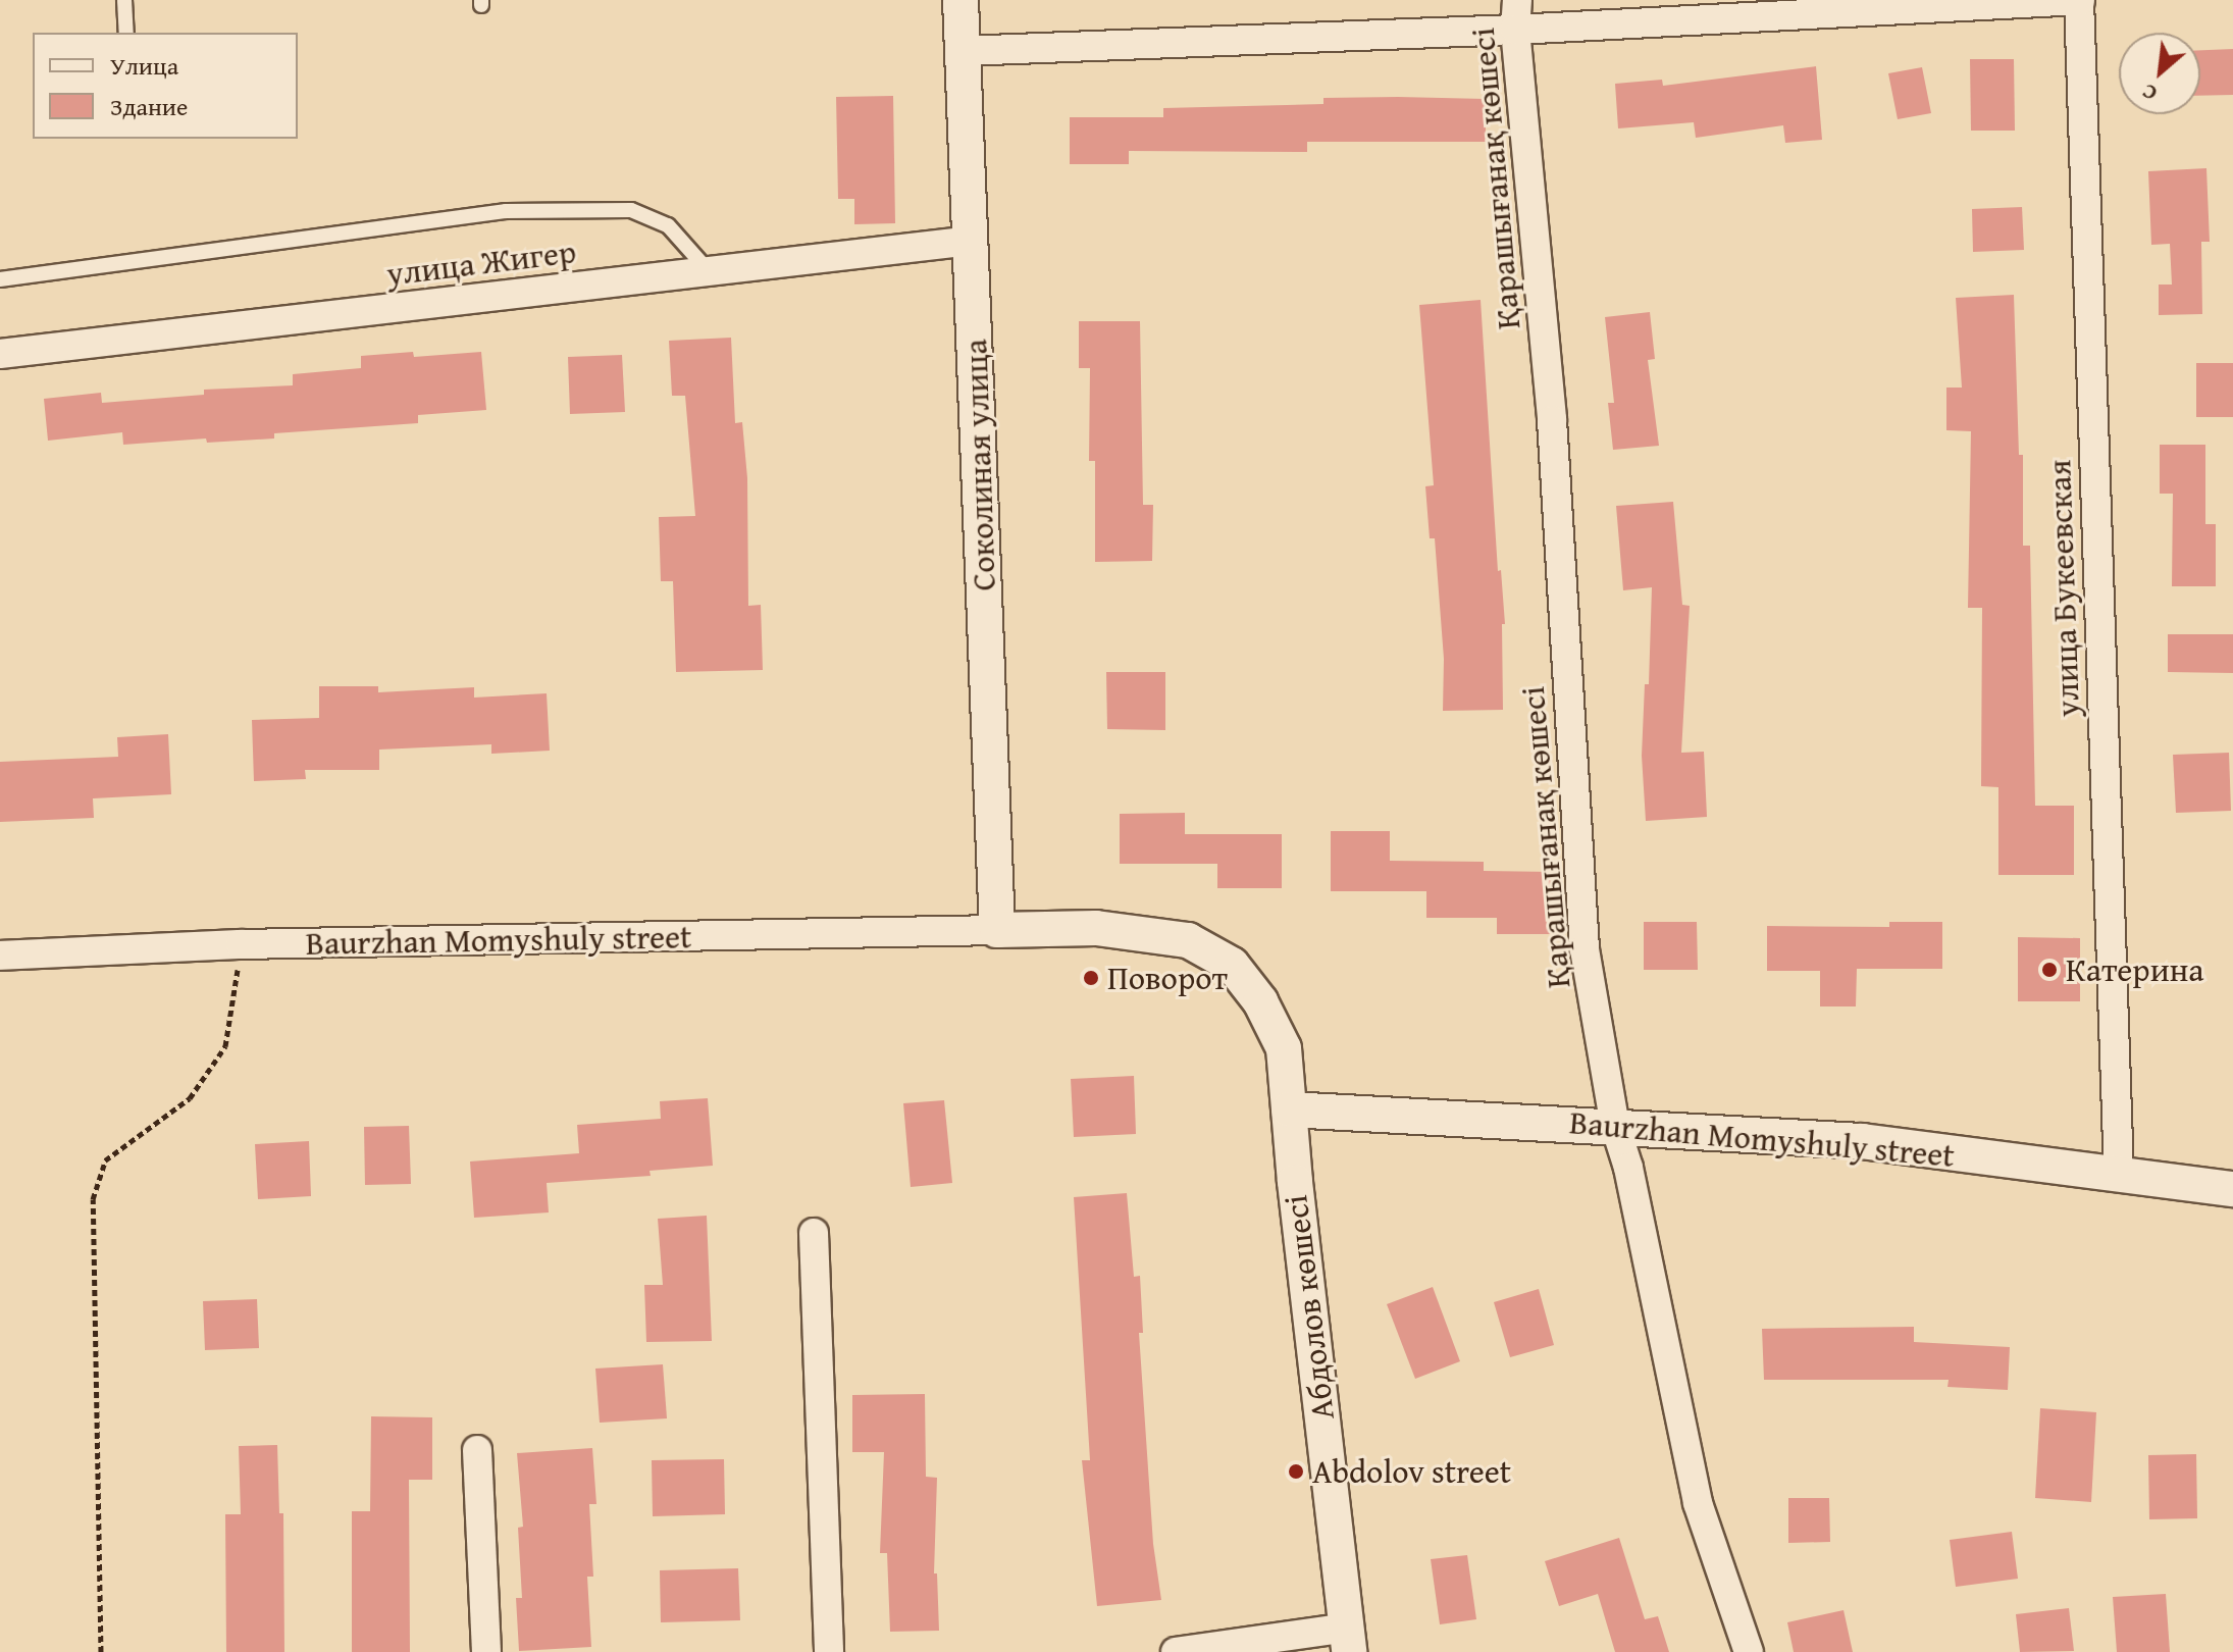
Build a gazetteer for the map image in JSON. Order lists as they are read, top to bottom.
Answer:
{
  "streets": {
    "street": [
      "Қарашығанақ көшесі",
      "улица Жигер",
      "Соколиная улица",
      "улица Букеевская",
      "Baurzhan Momyshuly street",
      "Абдолов көшесі"
    ]
  },
  "crossings": [
    ["Қарашығанақ көшесі", "Baurzhan Momyshuly street"],
    ["улица Жигер", "Соколиная улица"],
    ["Соколиная улица", "Baurzhan Momyshuly street"],
    ["Соколиная улица", "Абдолов көшесі"],
    ["улица Букеевская", "Baurzhan Momyshuly street"],
    ["Baurzhan Momyshuly street", "Абдолов көшесі"]
  ],
  "places": ["Катерина", "Поворот", "Abdolov street"],
  "legend": ["Улица", "Здание"],
  "north": "bottom left"
}
